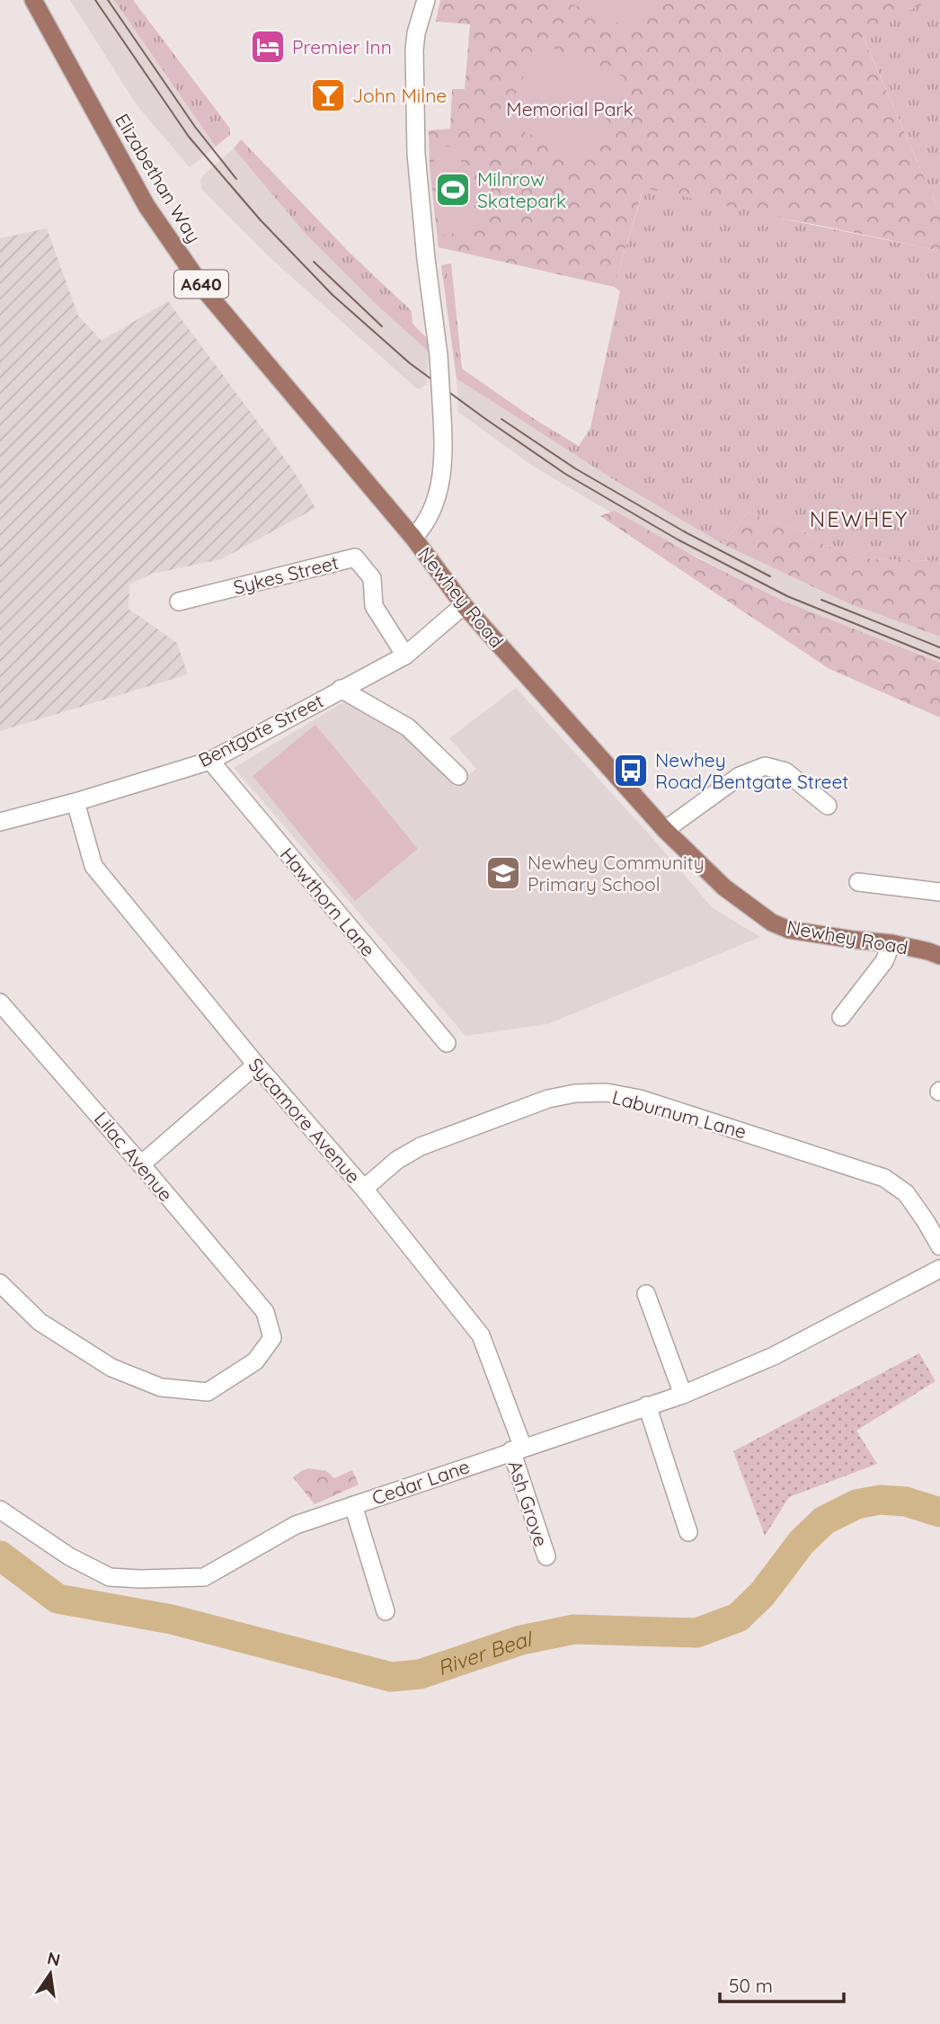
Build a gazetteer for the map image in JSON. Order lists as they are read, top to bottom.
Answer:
{
  "streets": {
    "main road": ["Elizabethan Way", "A640", "Newhey Road"],
    "street": [
      "Sykes Street",
      "Bentgate Street",
      "Hawthorn Lane",
      "Laburnum Lane",
      "Sycamore Avenue",
      "Lilac Avenue",
      "Cedar Lane",
      "Ash Grove"
    ]
  },
  "crossings": [
    ["Elizabethan Way", "Newhey Road"],
    ["Sykes Street", "Bentgate Street"],
    ["Newhey Road", "Bentgate Street"],
    ["Bentgate Street", "Hawthorn Lane"],
    ["Bentgate Street", "Sycamore Avenue"],
    ["Laburnum Lane", "Sycamore Avenue"],
    ["Sycamore Avenue", "Cedar Lane"],
    ["Sycamore Avenue", "Ash Grove"],
    ["Cedar Lane", "Ash Grove"]
  ],
  "districts": ["NEWHEY"],
  "water": ["River Beal"],
  "parks": ["Memorial Park"],
  "places": {
    "hotel": ["Premier Inn"],
    "bar": ["John Milne"],
    "sports": ["Milnrow Skatepark"],
    "bus stop": ["Newhey Road/Bentgate Street"],
    "school or university": ["Newhey Community Primary School"]
  },
  "scale_bar": "50 m",
  "north": "top"
}
